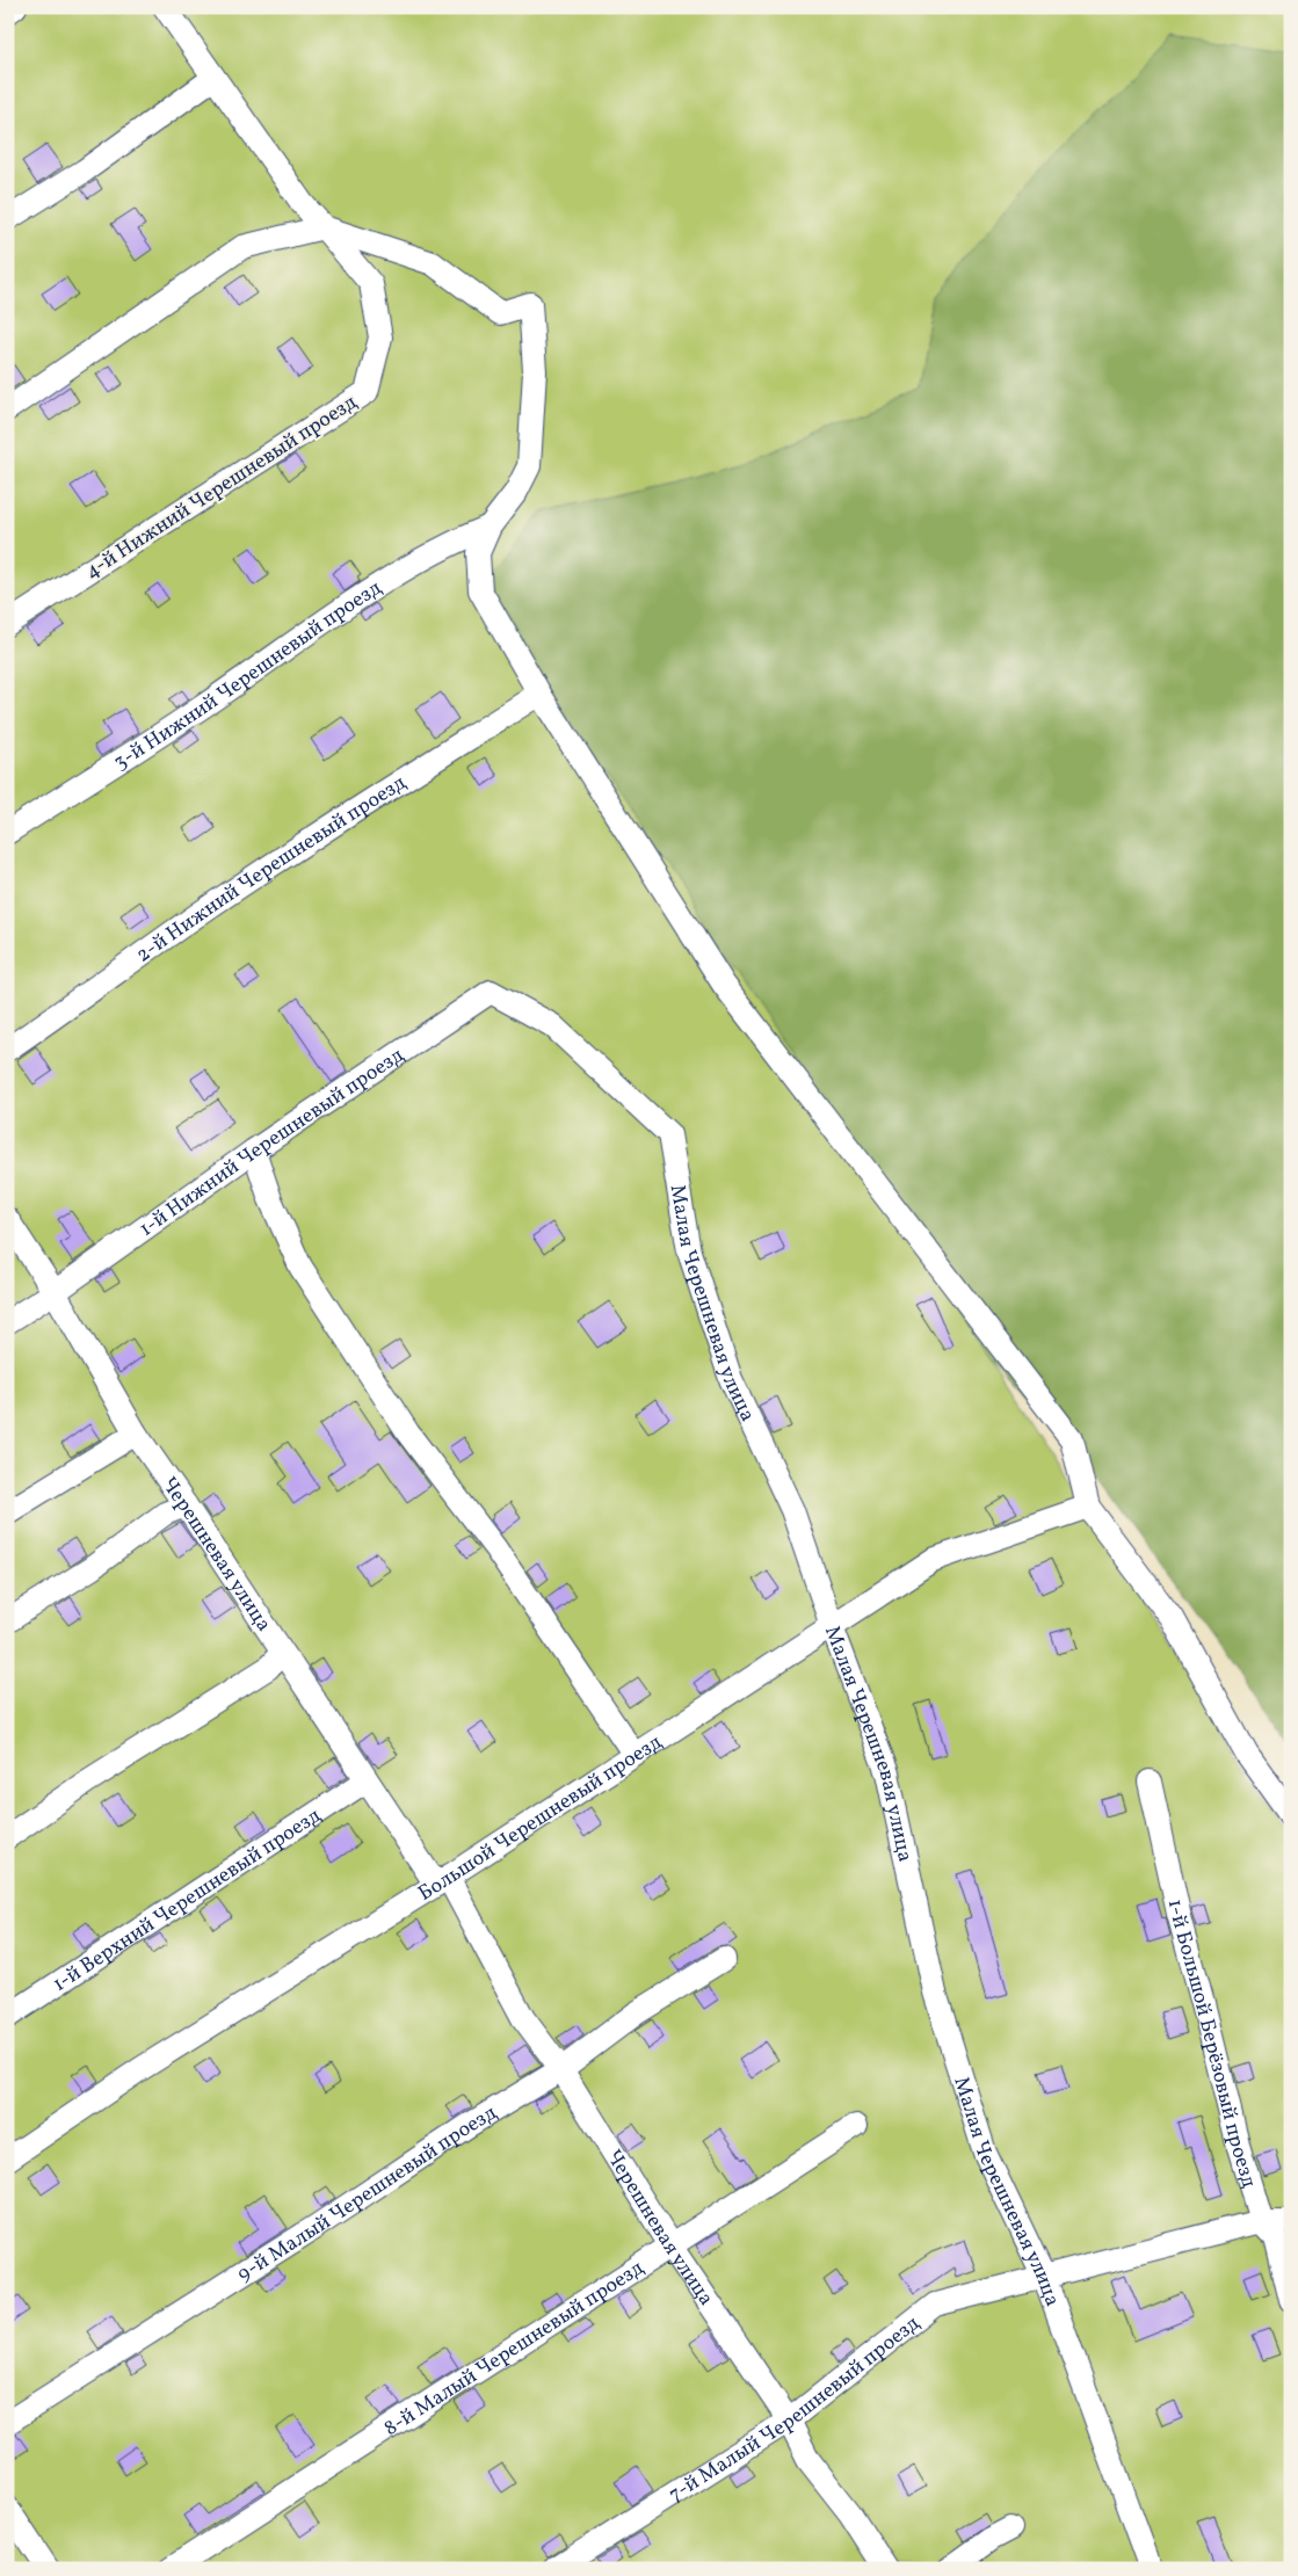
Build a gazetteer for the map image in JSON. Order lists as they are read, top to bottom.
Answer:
{
  "streets": {
    "lane": [
      "4-й Нижний Черешневый проезд",
      "3-й Нижний Черешневый проезд",
      "2-й Нижний Черешневый проезд",
      "1-й Нижний Черешневый проезд",
      "Малая Черешневая улица",
      "Черешневая улица",
      "Большой Черешневый проезд",
      "1-й Верхний Черешневый проезд",
      "1-й Большой Берёзовый проезд",
      "9-й Малый Черешневый проезд",
      "8-й Малый Черешневый проезд",
      "7-й Малый Черешневый проезд"
    ]
  },
  "crossings": [
    ["1-й Нижний Черешневый проезд", "Малая Черешневая улица"],
    ["1-й Нижний Черешневый проезд", "Черешневая улица"],
    ["Малая Черешневая улица", "Большой Черешневый проезд"],
    ["Малая Черешневая улица", "7-й Малый Черешневый проезд"],
    ["Черешневая улица", "Большой Черешневый проезд"],
    ["Черешневая улица", "1-й Верхний Черешневый проезд"],
    ["Черешневая улица", "9-й Малый Черешневый проезд"],
    ["Черешневая улица", "8-й Малый Черешневый проезд"],
    ["Черешневая улица", "7-й Малый Черешневый проезд"],
    ["1-й Большой Берёзовый проезд", "7-й Малый Черешневый проезд"]
  ]
}
